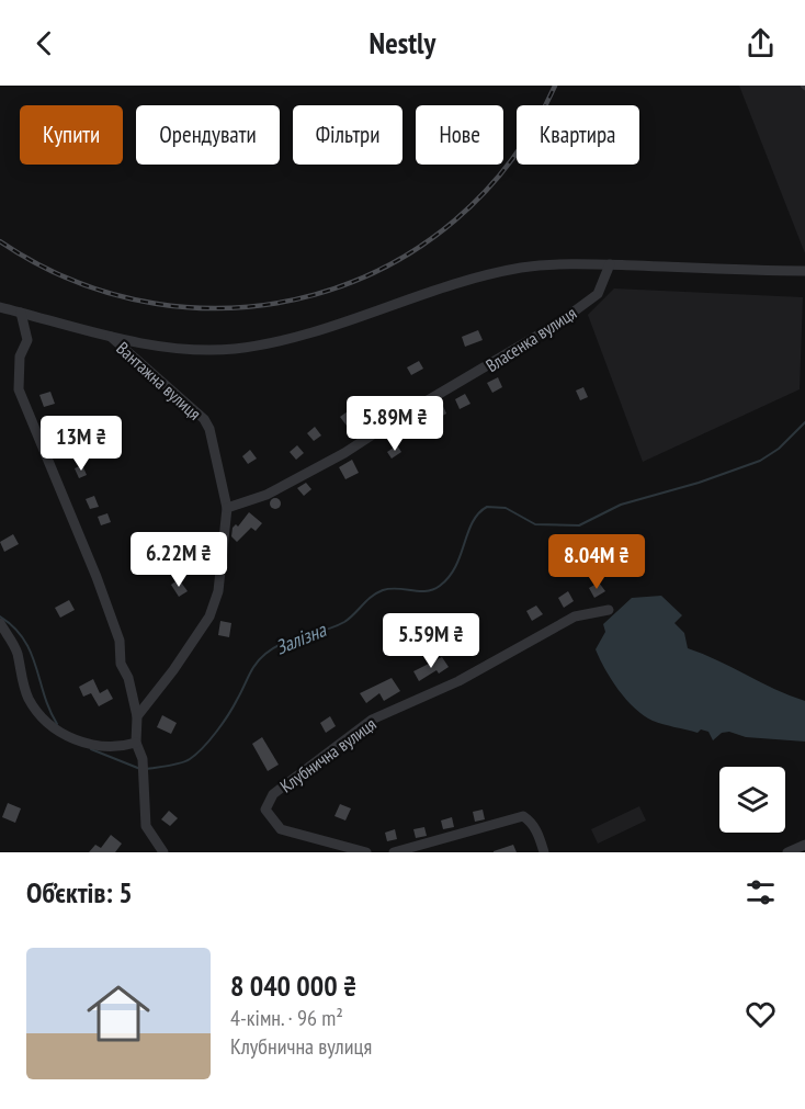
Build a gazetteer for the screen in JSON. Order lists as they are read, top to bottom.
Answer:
{
  "streets": {
    "street": ["Власенка вулиця", "Вантажна вулиця", "Клубнична вулиця"]
  },
  "crossings": [
    ["Власенка вулиця", "Вантажна вулиця"]
  ],
  "water": ["Залізна"],
  "page": {
    "header": "Nestly",
    "chip": [
      "Купити",
      "Орендувати",
      "Фільтри",
      "Нове",
      "Квартира"
    ],
    "price": [
      "5.89M ₴",
      "13M ₴",
      "6.22M ₴",
      "8.04M ₴",
      "5.59M ₴"
    ],
    "heading": "Об’єктів: 5",
    "list": [
      {
        "name": "8 040 000 ₴",
        "note": "4-кімн. · 96 m² · Клубнична вулиця"
      }
    ]
  }
}
